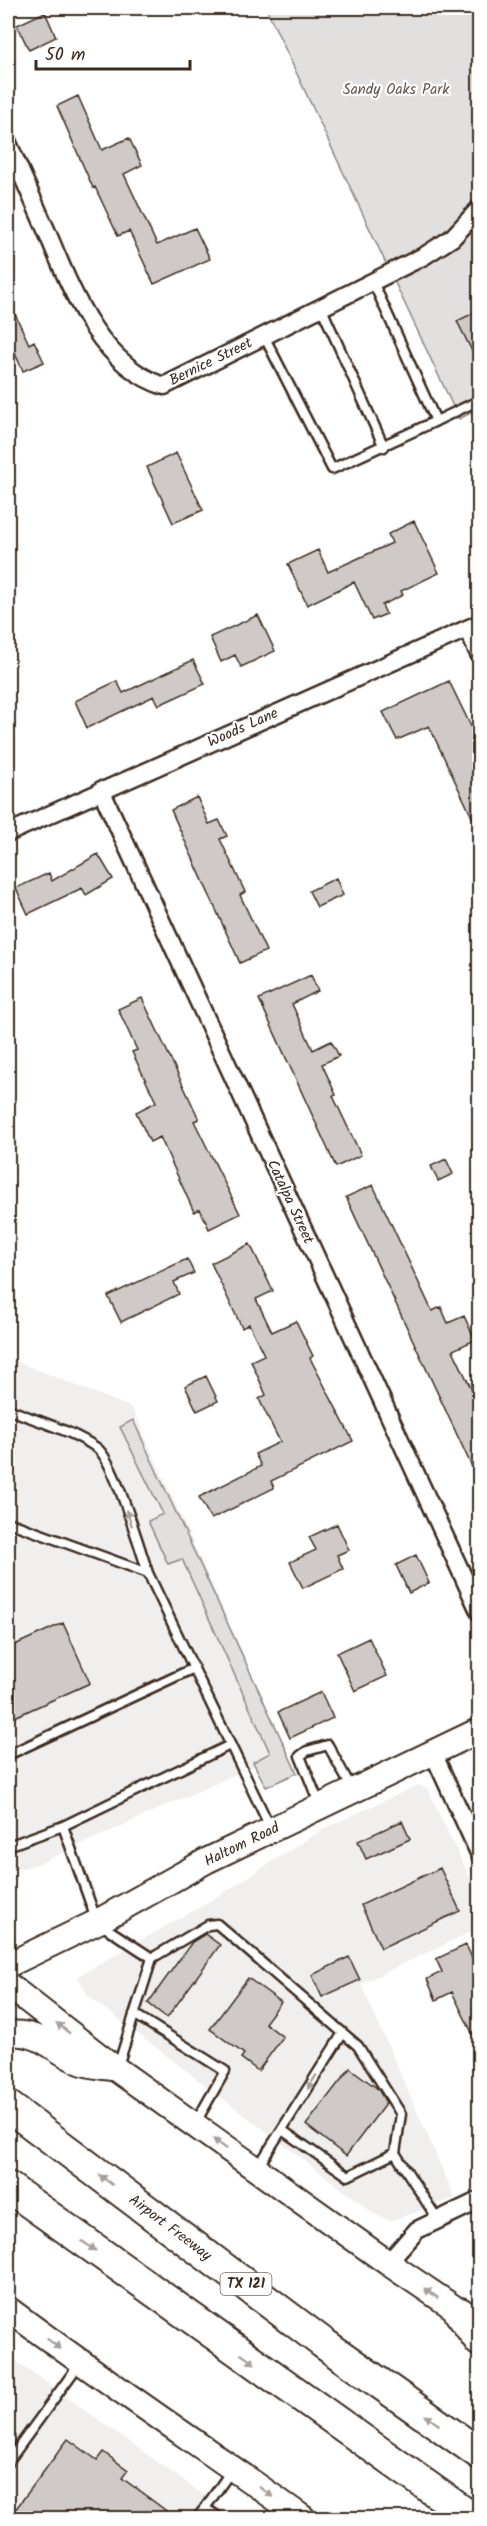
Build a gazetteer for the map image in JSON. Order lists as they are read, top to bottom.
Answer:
{
  "streets": {
    "highway": ["Airport Freeway", "TX 121"],
    "main road": ["Haltom Road"],
    "street": ["Bernice Street", "Woods Lane", "Catalpa Street"]
  },
  "crossings": [
    ["Woods Lane", "Catalpa Street"]
  ],
  "parks": ["Sandy Oaks Park"],
  "scale_bar": "50 m"
}
